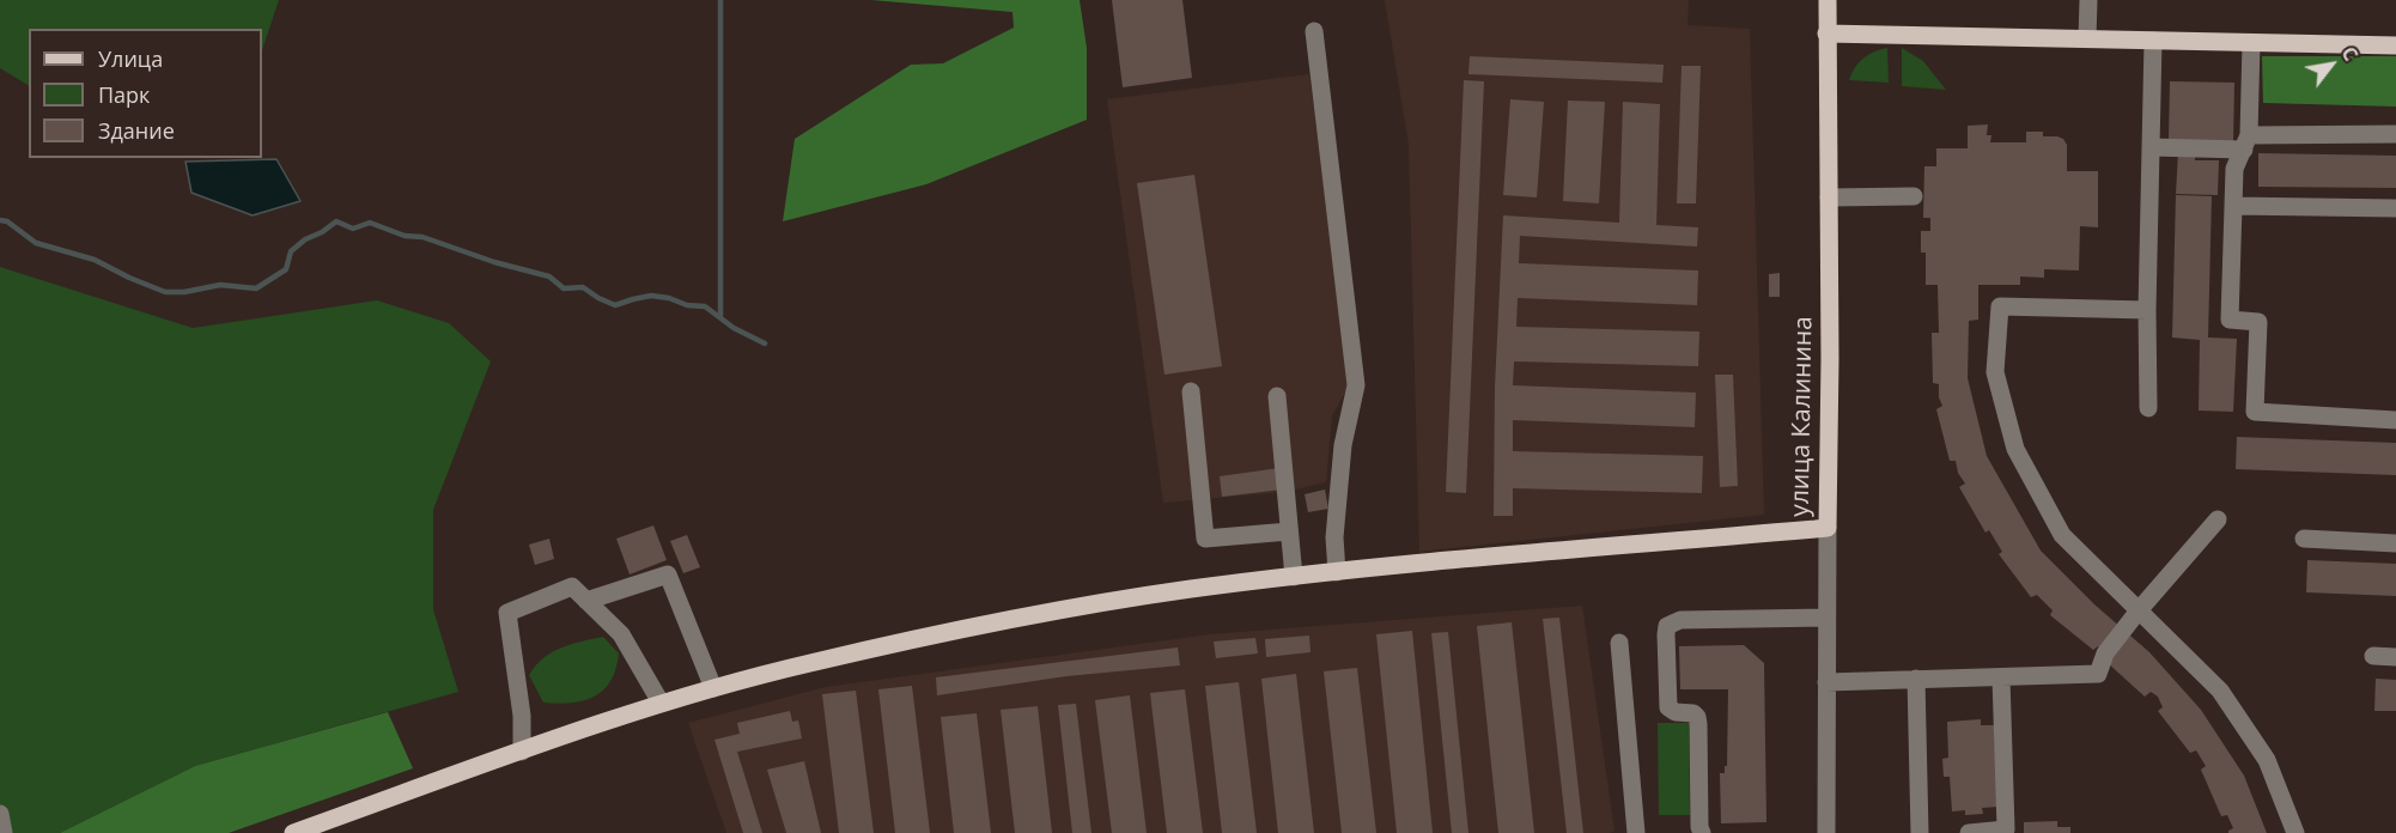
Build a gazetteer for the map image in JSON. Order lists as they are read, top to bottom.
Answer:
{
  "streets": {
    "main road": ["улица Калинина"]
  },
  "legend": ["Улица", "Парк", "Здание"],
  "north": "top right"
}
